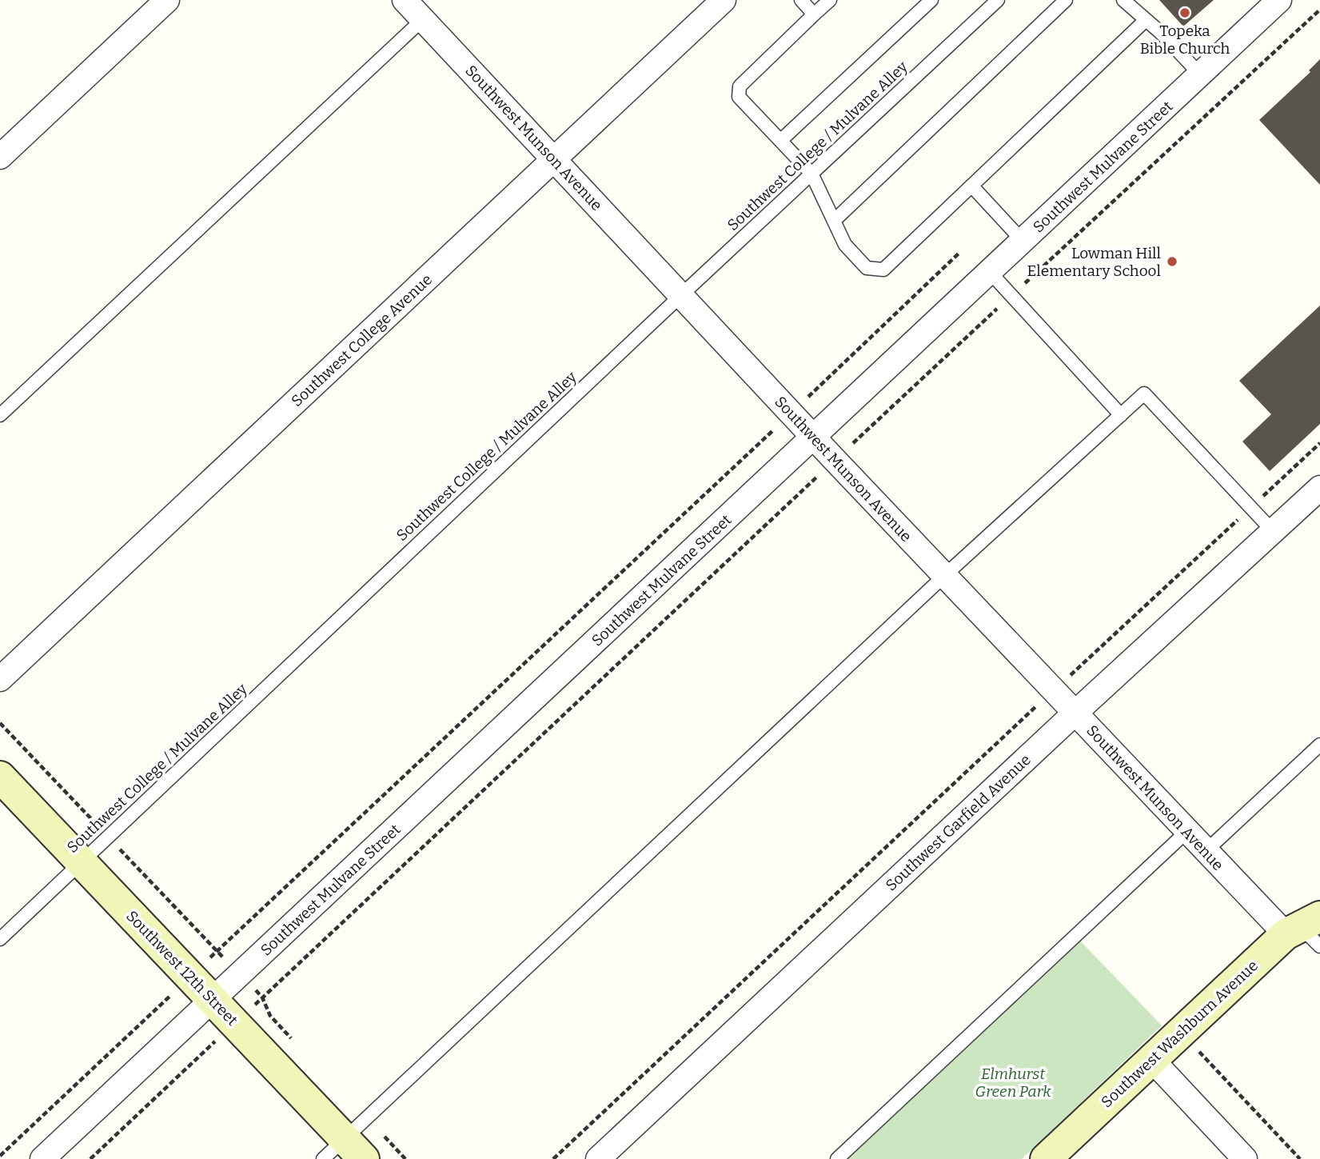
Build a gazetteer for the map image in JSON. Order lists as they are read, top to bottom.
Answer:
{
  "streets": {
    "main road": ["Southwest 12th Street", "Southwest Washburn Avenue"],
    "street": [
      "Southwest Munson Avenue",
      "Southwest Mulvane Street",
      "Southwest College Avenue",
      "Southwest Garfield Avenue"
    ],
    "lane": ["Southwest College / Mulvane Alley"]
  },
  "crossings": [
    ["Southwest Munson Avenue", "Southwest College / Mulvane Alley"],
    ["Southwest Munson Avenue", "Southwest Mulvane Street"],
    ["Southwest Munson Avenue", "Southwest College Avenue"],
    ["Southwest Munson Avenue", "Southwest Garfield Avenue"],
    ["Southwest Munson Avenue", "Southwest Washburn Avenue"],
    ["Southwest College / Mulvane Alley", "Southwest 12th Street"],
    ["Southwest Mulvane Street", "Southwest 12th Street"]
  ],
  "parks": ["Elmhurst Green Park"],
  "places": ["Topeka Bible Church", "Lowman Hill Elementary School"]
}
